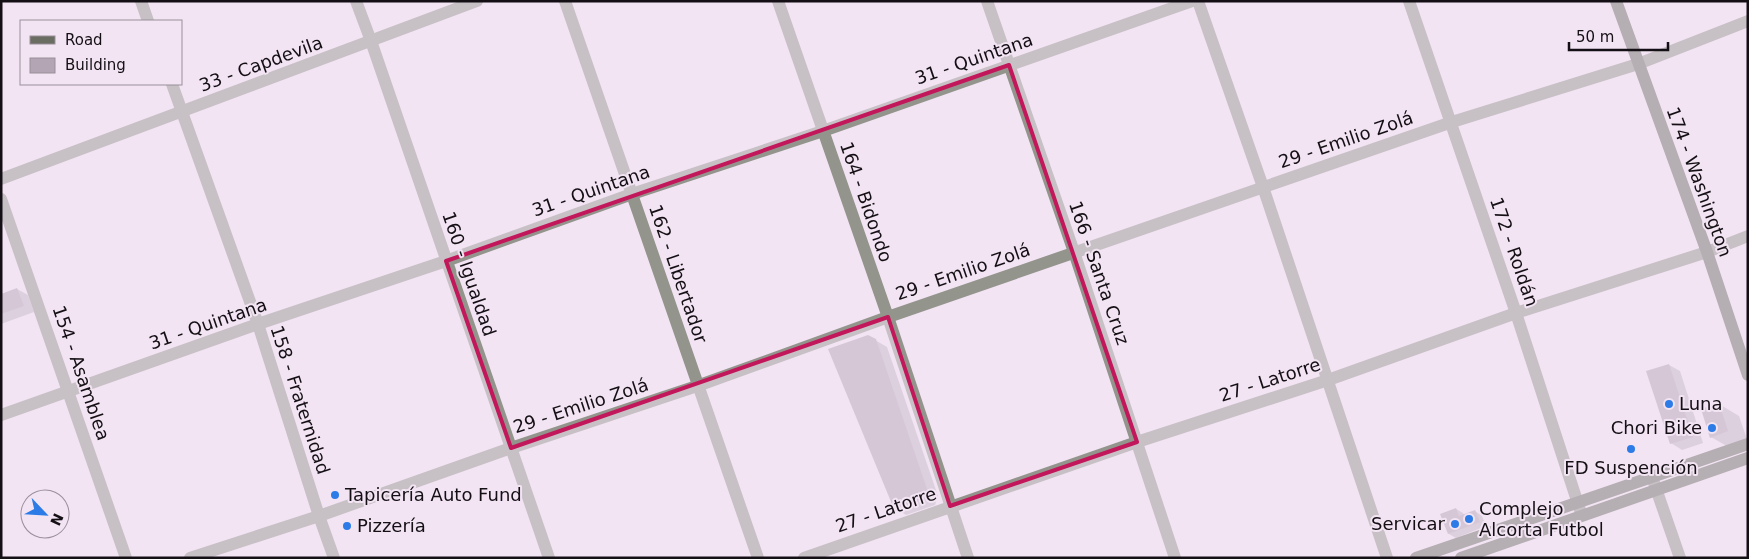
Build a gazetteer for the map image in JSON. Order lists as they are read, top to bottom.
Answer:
{
  "streets": {
    "main road": ["174 - Washington"],
    "street": [
      "31 - Quintana",
      "33 - Capdevila",
      "29 - Emilio Zolá",
      "164 - Bidondo",
      "172 - Roldán",
      "166 - Santa Cruz",
      "160 - Igualdad",
      "162 - Libertador",
      "154 - Asamblea",
      "27 - Latorre",
      "158 - Fraternidad"
    ]
  },
  "crossings": [
    ["31 - Quintana", "164 - Bidondo"],
    ["31 - Quintana", "166 - Santa Cruz"],
    ["31 - Quintana", "160 - Igualdad"],
    ["31 - Quintana", "162 - Libertador"],
    ["31 - Quintana", "154 - Asamblea"],
    ["31 - Quintana", "158 - Fraternidad"],
    ["33 - Capdevila", "160 - Igualdad"],
    ["33 - Capdevila", "158 - Fraternidad"],
    ["29 - Emilio Zolá", "174 - Washington"],
    ["29 - Emilio Zolá", "164 - Bidondo"],
    ["29 - Emilio Zolá", "172 - Roldán"],
    ["29 - Emilio Zolá", "166 - Santa Cruz"],
    ["29 - Emilio Zolá", "160 - Igualdad"],
    ["29 - Emilio Zolá", "162 - Libertador"],
    ["29 - Emilio Zolá", "158 - Fraternidad"],
    ["174 - Washington", "27 - Latorre"],
    ["164 - Bidondo", "27 - Latorre"],
    ["172 - Roldán", "27 - Latorre"],
    ["166 - Santa Cruz", "27 - Latorre"]
  ],
  "places": [
    "Luna",
    "Chori Bike",
    "FD Suspención",
    "Tapicería Auto Fund",
    "Complejo Alcorta Futbol",
    "Servicar",
    "Pizzería"
  ],
  "legend": ["Road", "Building"],
  "scale_bar": "50 m",
  "north": "bottom right"
}
